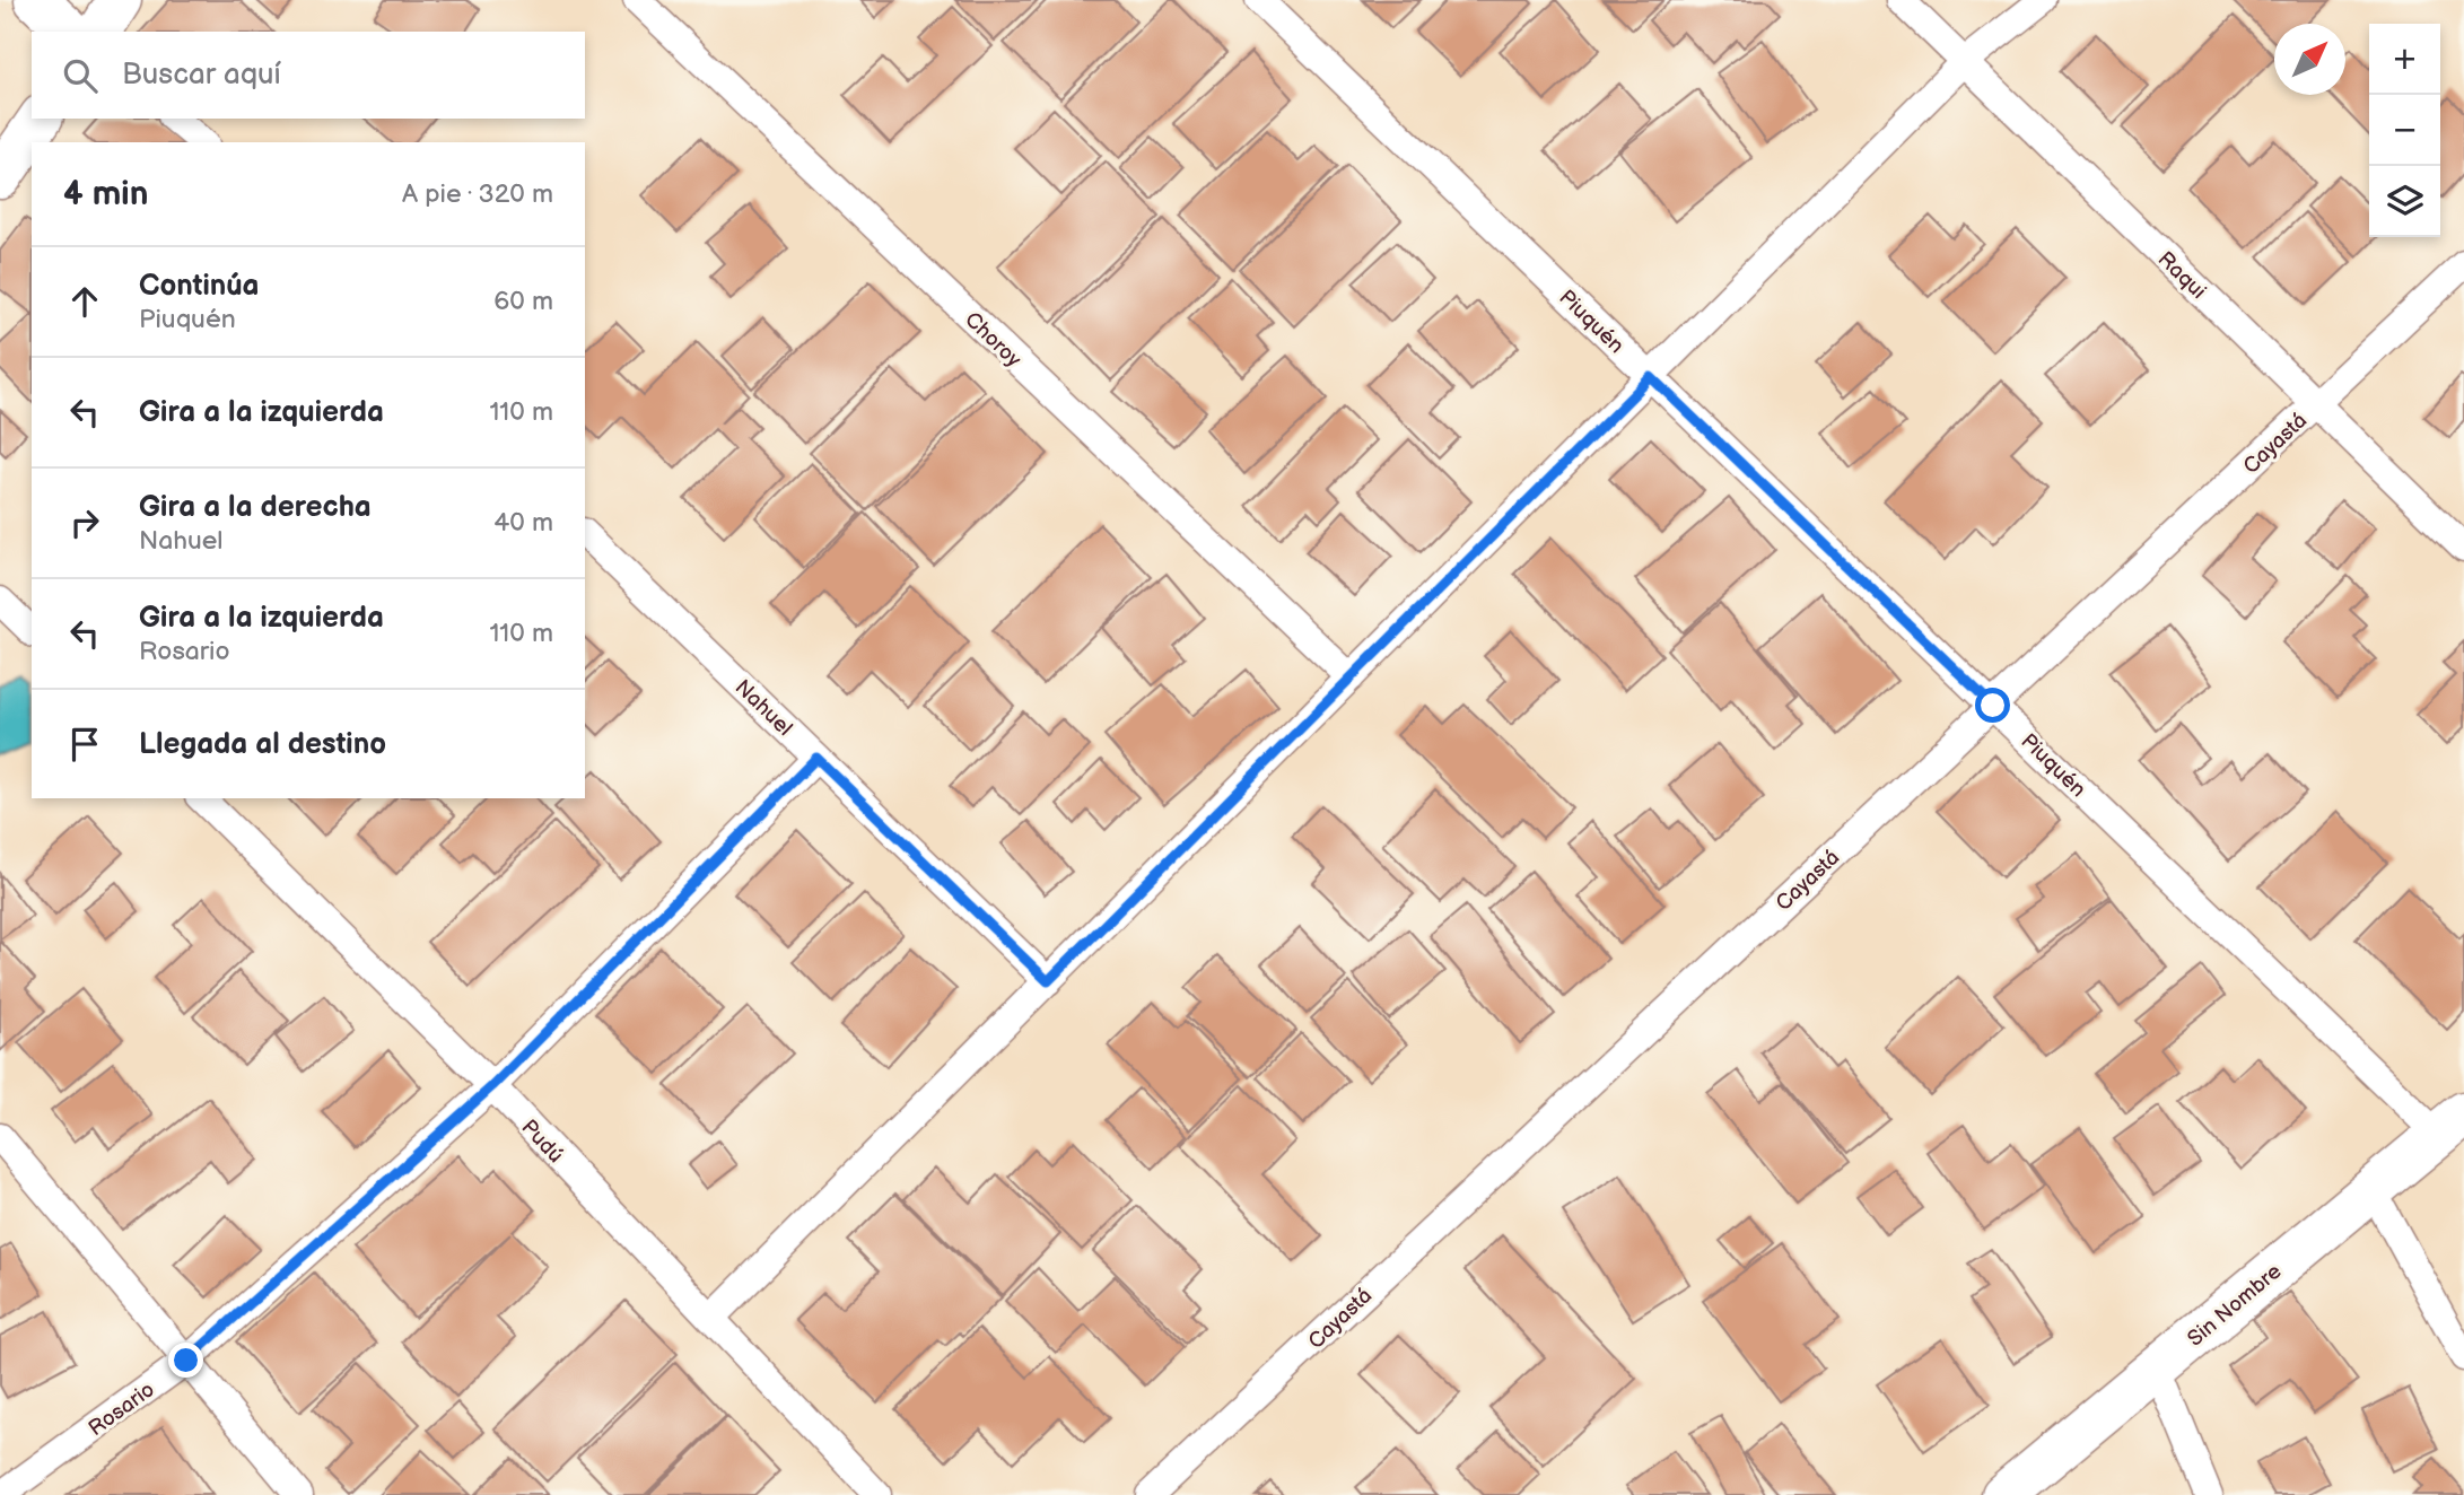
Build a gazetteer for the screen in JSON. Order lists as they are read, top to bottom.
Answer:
{
  "streets": {
    "street": ["Sin Nombre"],
    "lane": [
      "Raqui",
      "Piuquén",
      "Choroy",
      "Cayastá",
      "Nahuel",
      "Pudú",
      "Rosario"
    ]
  },
  "crossings": [
    ["Raqui", "Cayastá"],
    ["Piuquén", "Cayastá"],
    ["Piuquén", "Sin Nombre"],
    ["Nahuel", "Rosario"],
    ["Pudú", "Rosario"]
  ],
  "north": "top right",
  "page": {
    "map_buttons": ["+", "−"],
    "search": "Buscar aquí",
    "heading": ["4 min", "A pie · 320 m"],
    "list": [
      ["Continúa", "Piuquén", "60 m"],
      ["Gira a la izquierda", "110 m"],
      ["Gira a la derecha", "Nahuel", "40 m"],
      ["Gira a la izquierda", "Rosario", "110 m"],
      "Llegada al destino"
    ]
  }
}
